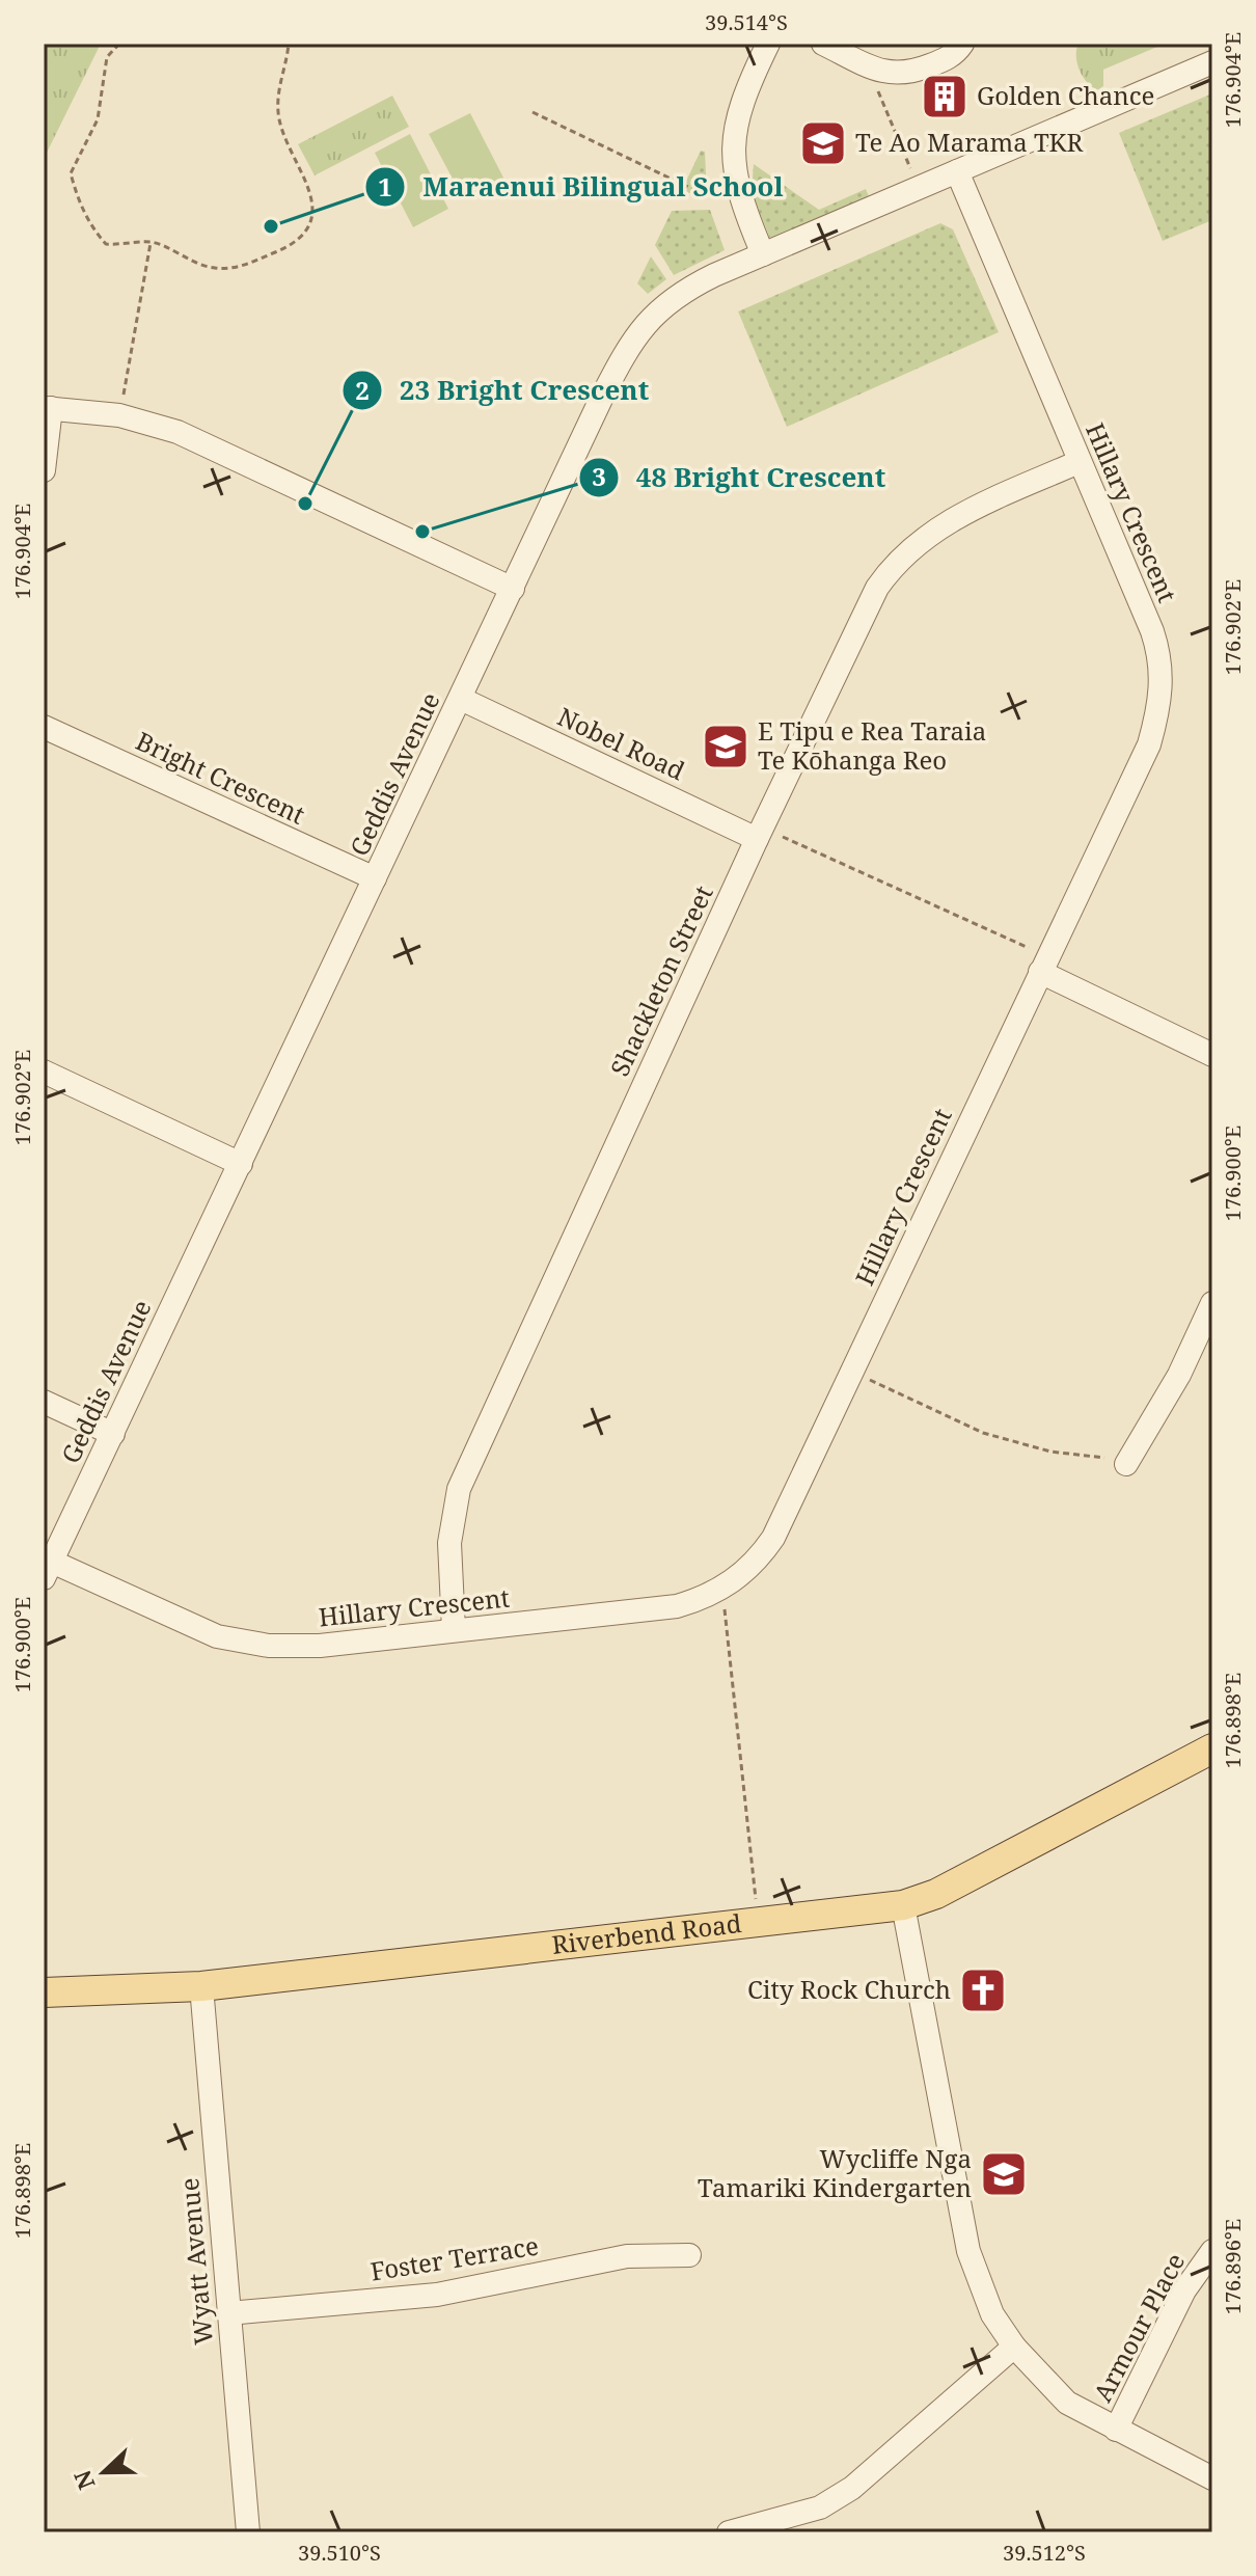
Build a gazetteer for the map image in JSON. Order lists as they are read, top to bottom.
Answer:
{
  "streets": {
    "main road": ["Riverbend Road"],
    "street": [
      "Hillary Crescent",
      "Nobel Road",
      "Geddis Avenue",
      "Bright Crescent",
      "Shackleton Street",
      "Foster Terrace",
      "Wyatt Avenue",
      "Armour Place"
    ]
  },
  "crossings": [
    ["Hillary Crescent", "Geddis Avenue"],
    ["Hillary Crescent", "Shackleton Street"],
    ["Nobel Road", "Geddis Avenue"],
    ["Nobel Road", "Shackleton Street"],
    ["Geddis Avenue", "Bright Crescent"],
    ["Riverbend Road", "Wyatt Avenue"],
    ["Foster Terrace", "Wyatt Avenue"]
  ],
  "places": {
    "building": ["Golden Chance"],
    "school or university": ["Te Ao Marama TKR", "E Tipu e Rea Taraia Te Kōhanga Reo", "Wycliffe Nga Tamariki Kindergarten"],
    "other": ["Maraenui Bilingual School", "23 Bright Crescent", "48 Bright Crescent"],
    "church": ["City Rock Church"]
  },
  "north": "left",
  "coordinates": [
    "39.514°S",
    "176.904°E",
    "176.902°E",
    "176.900°E",
    "176.898°E",
    "176.896°E",
    "39.510°S",
    "39.512°S"
  ]
}
